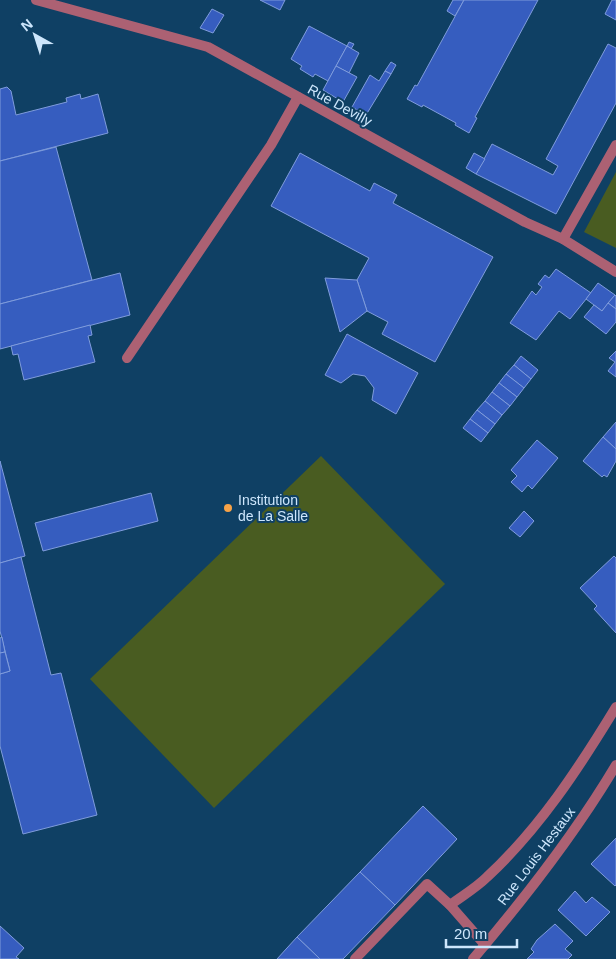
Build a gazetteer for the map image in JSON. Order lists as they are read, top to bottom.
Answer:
{
  "streets": {
    "street": ["Rue Devilly", "Rue Louis Hestaux"]
  },
  "places": ["Institution de La Salle"],
  "scale_bar": "20 m",
  "north": "top left"
}
